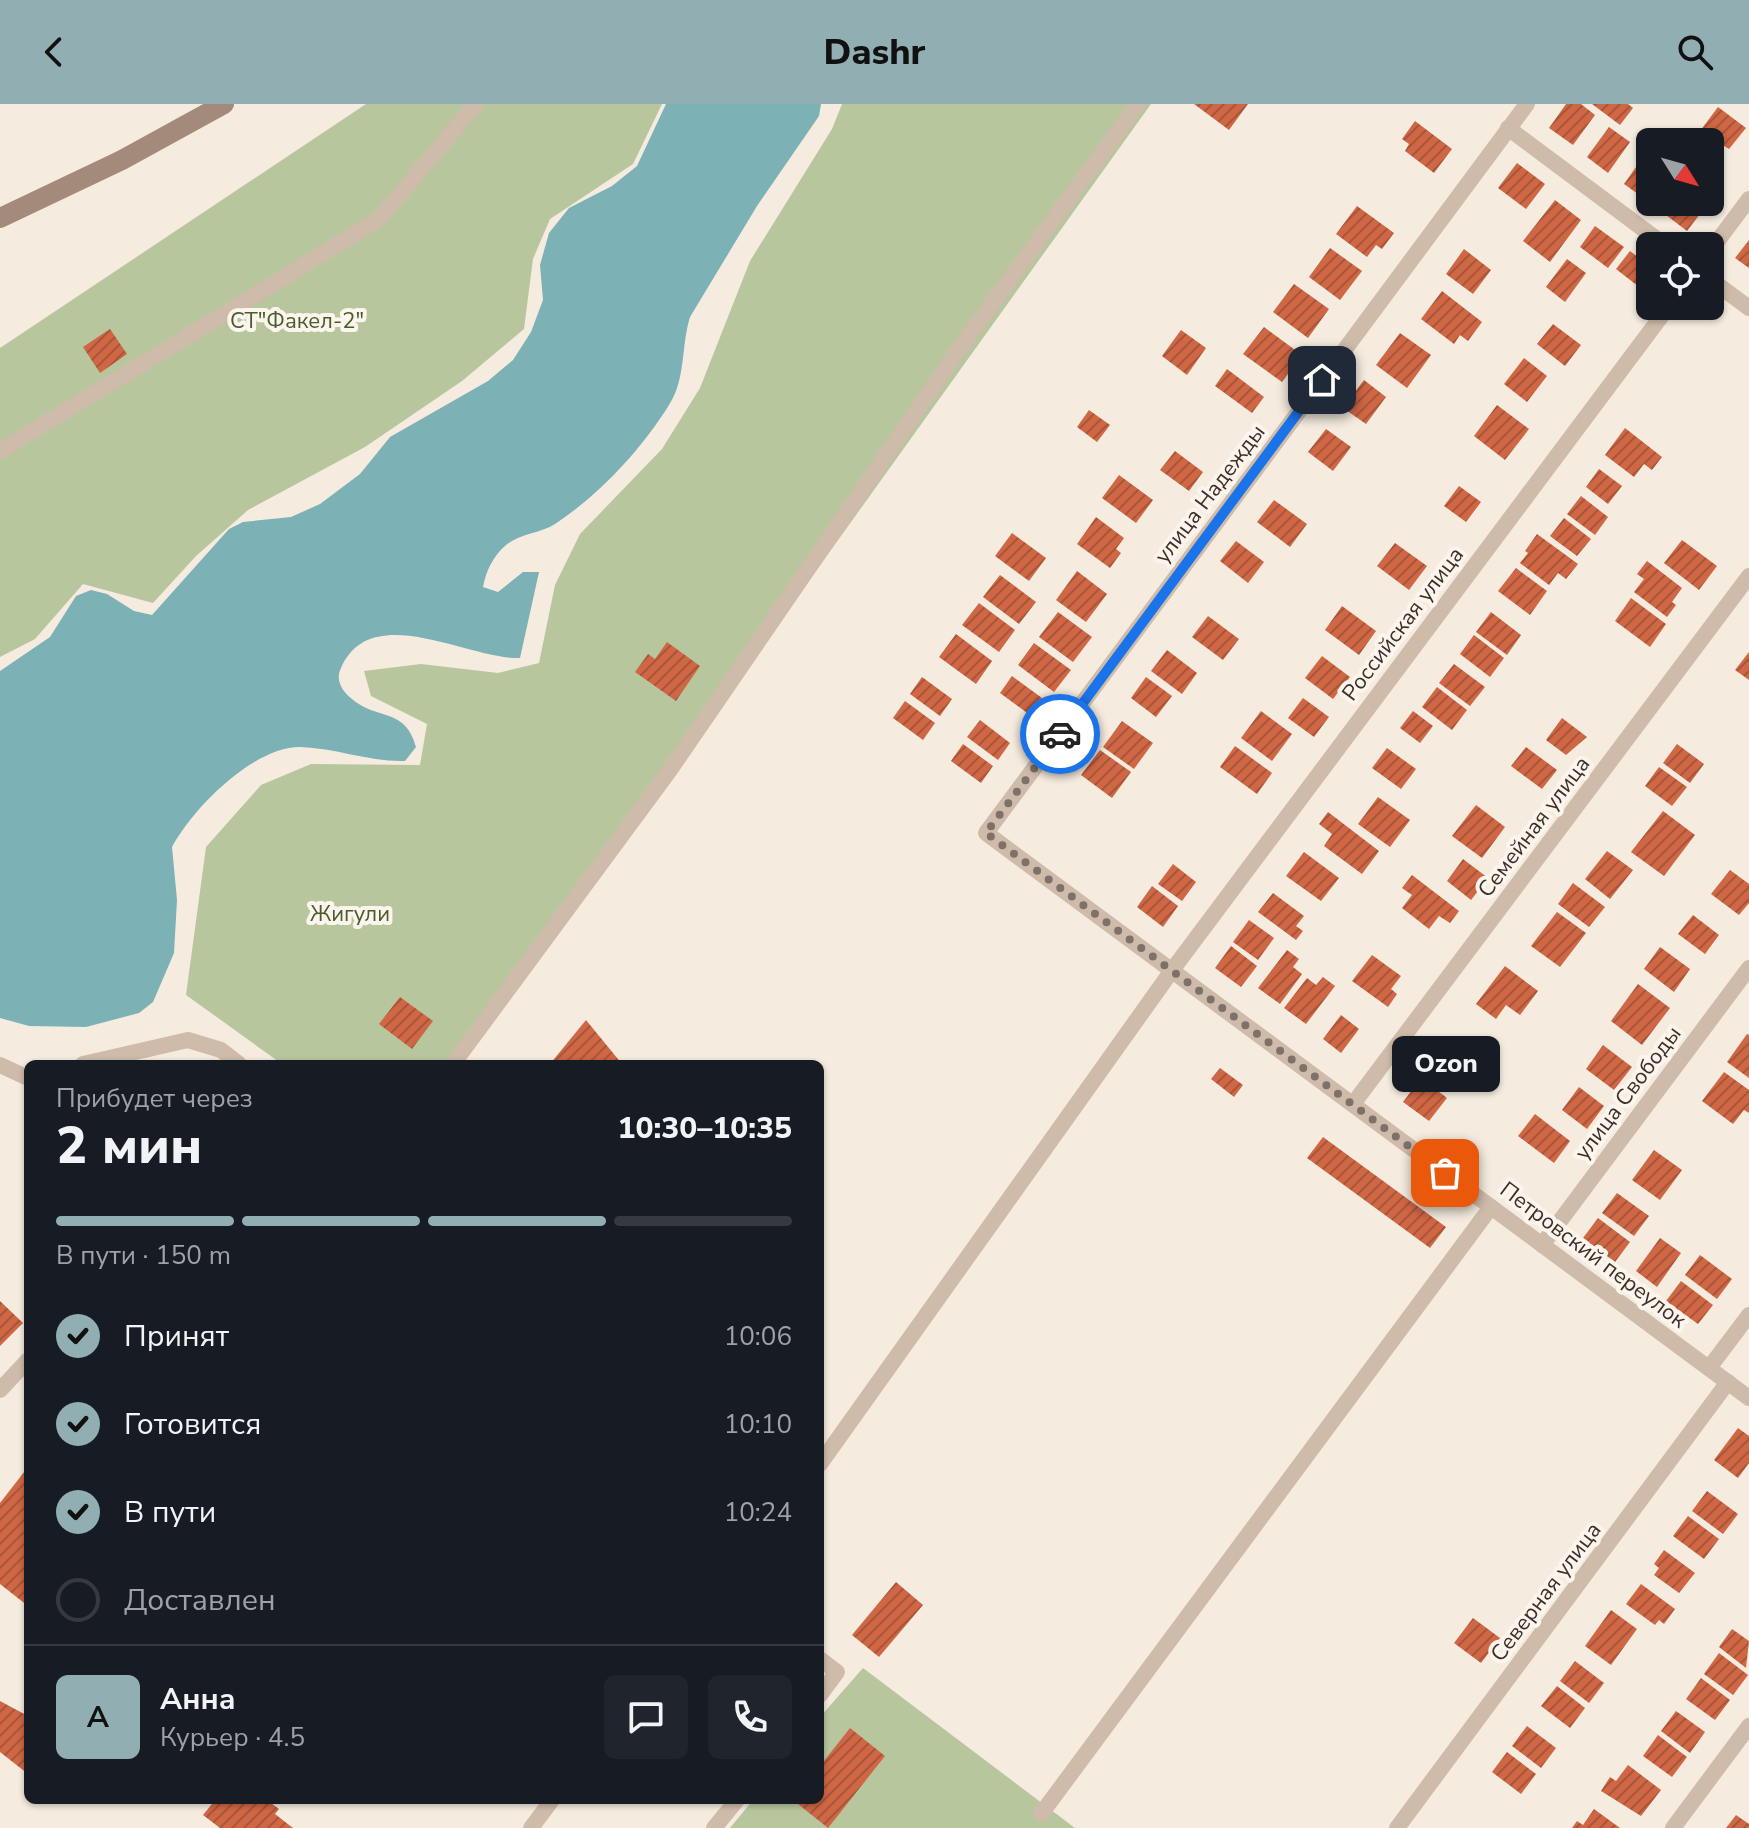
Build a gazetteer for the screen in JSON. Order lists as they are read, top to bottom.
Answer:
{
  "streets": {
    "street": [
      "улица Надежды",
      "Российская улица",
      "Семейная улица",
      "улица Свободы",
      "Петровский переулок",
      "Северная улица"
    ]
  },
  "crossings": [
    ["улица Надежды", "Петровский переулок"],
    ["Российская улица", "Петровский переулок"],
    ["Семейная улица", "Петровский переулок"],
    ["улица Свободы", "Петровский переулок"],
    ["Петровский переулок", "Северная улица"]
  ],
  "parks": ["СТ\"Факел-2\"", "Жигули"],
  "places": ["Ozon"],
  "north": "bottom right",
  "page": {
    "header": "Dashr",
    "bubble": "Ozon",
    "heading": ["2 мин", "Прибудет через", "10:30–10:35"],
    "panel": ["Анна", "Курьер · 4.5"],
    "bar": "В пути · 150 m",
    "list": [
      ["Принят", "10:06"],
      ["Готовится", "10:10"],
      ["В пути", "10:24"],
      "Доставлен"
    ],
    "round": "А"
  }
}
